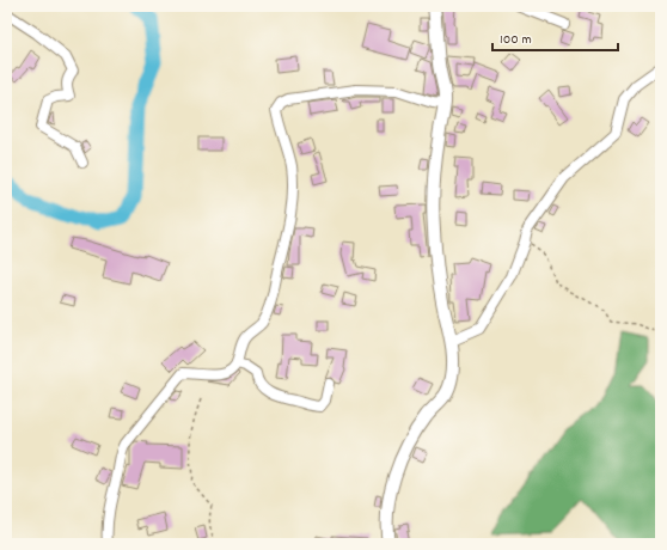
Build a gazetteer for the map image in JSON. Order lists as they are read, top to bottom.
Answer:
{
  "scale_bar": "100 m"
}
